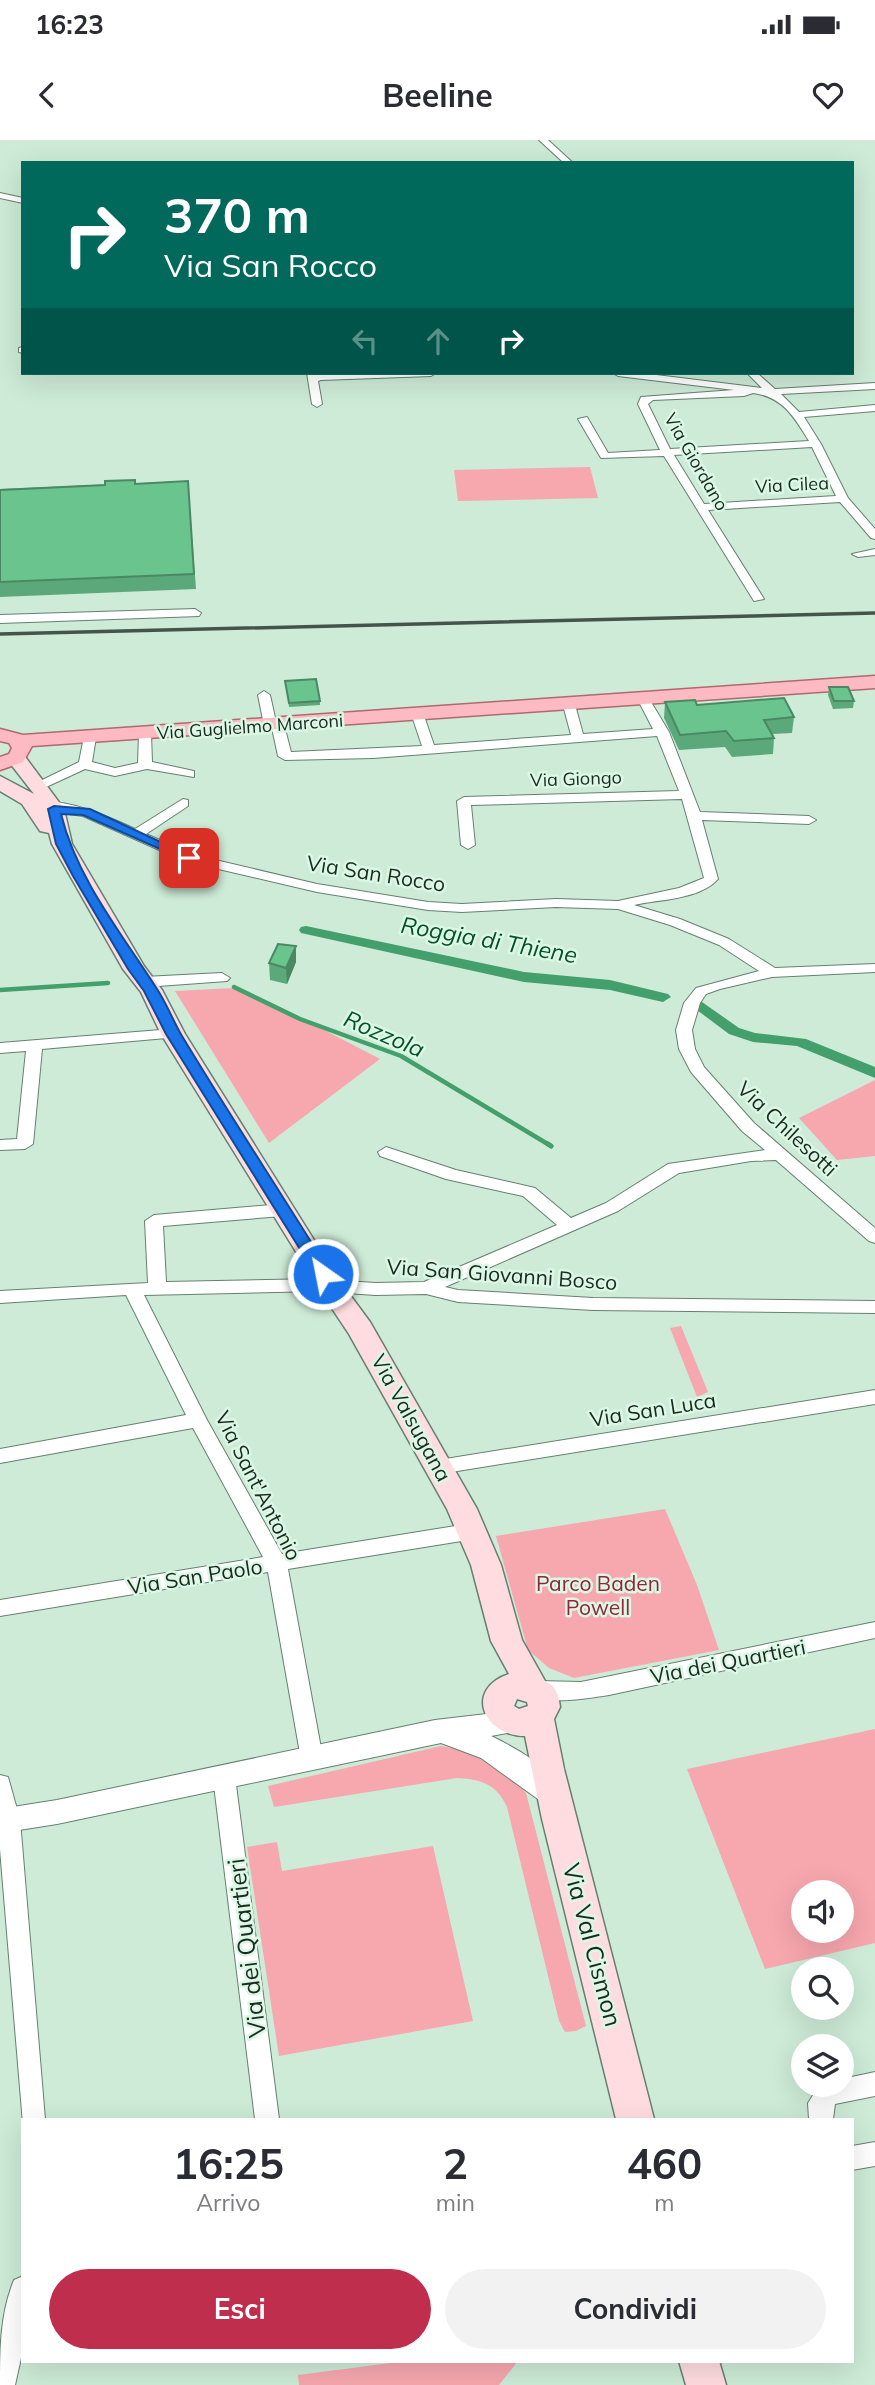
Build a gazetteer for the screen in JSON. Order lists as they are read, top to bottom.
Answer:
{
  "streets": {
    "main road": ["Via Guglielmo Marconi", "Via Valsugana", "Via Val Cismon"],
    "street": [
      "Via Giordano",
      "Via Cilea",
      "Via Giongo",
      "Via San Rocco",
      "Via Chilesotti",
      "Via San Giovanni Bosco",
      "Via San Luca",
      "Via Sant'Antonio",
      "Via San Paolo",
      "Via dei Quartieri"
    ]
  },
  "crossings": [
    ["Via Giordano", "Via Cilea"],
    ["Via Guglielmo Marconi", "Via Valsugana"],
    ["Via San Rocco", "Via Chilesotti"],
    ["Via San Rocco", "Via Valsugana"],
    ["Via San Giovanni Bosco", "Via Valsugana"],
    ["Via San Giovanni Bosco", "Via Sant'Antonio"],
    ["Via San Luca", "Via Valsugana"],
    ["Via Valsugana", "Via San Paolo"],
    ["Via Valsugana", "Via dei Quartieri"],
    ["Via Valsugana", "Via Val Cismon"],
    ["Via Sant'Antonio", "Via San Paolo"],
    ["Via Sant'Antonio", "Via dei Quartieri"],
    ["Via dei Quartieri", "Via Val Cismon"]
  ],
  "water": ["Roggia di Thiene", "Rozzola"],
  "parks": ["Parco Baden Powell"],
  "page": {
    "status": "16:23",
    "header": "Beeline",
    "turn": ["370 m", "Via San Rocco"],
    "eta": [
      "16:25",
      "Arrivo",
      "2",
      "min",
      "460",
      "m"
    ],
    "buttons": ["Esci", "Condividi"]
  }
}
